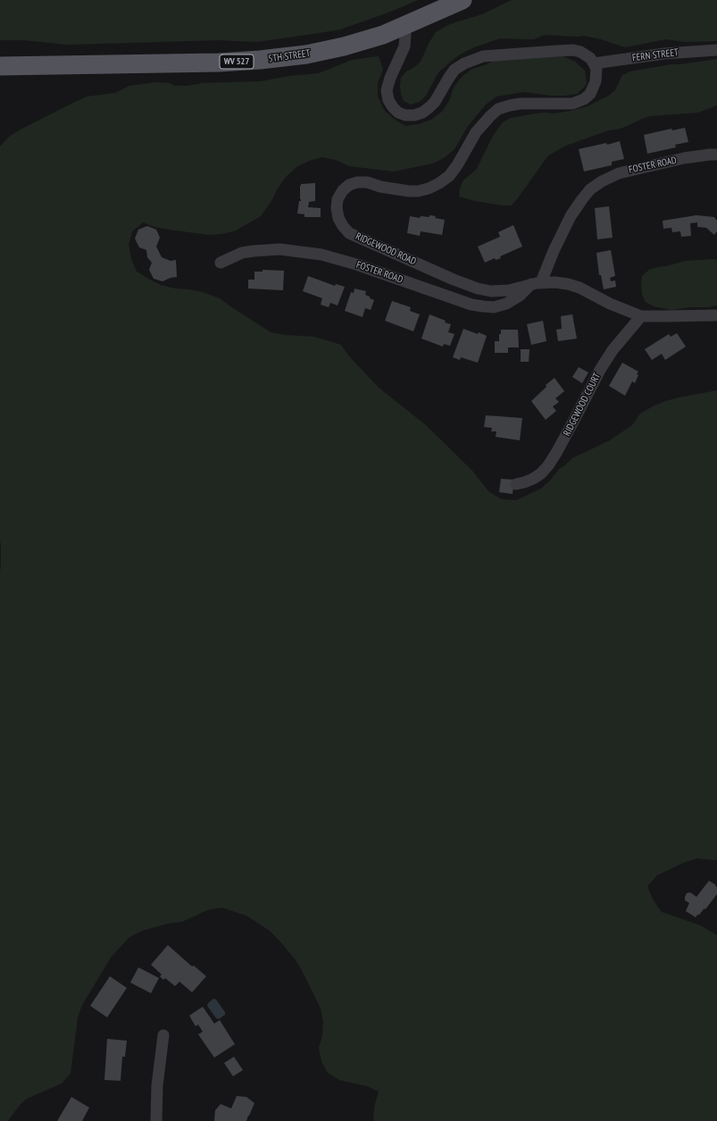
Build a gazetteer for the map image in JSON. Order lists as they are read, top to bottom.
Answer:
{
  "streets": {
    "main road": ["5TH STREET", "WV 527"],
    "street": [
      "FERN STREET",
      "FOSTER ROAD",
      "RIDGEWOOD ROAD",
      "RIDGEWOOD COURT"
    ]
  },
  "crossings": [
    ["FERN STREET", "RIDGEWOOD ROAD"],
    ["FOSTER ROAD", "RIDGEWOOD ROAD"],
    ["RIDGEWOOD ROAD", "RIDGEWOOD COURT"]
  ]
}
